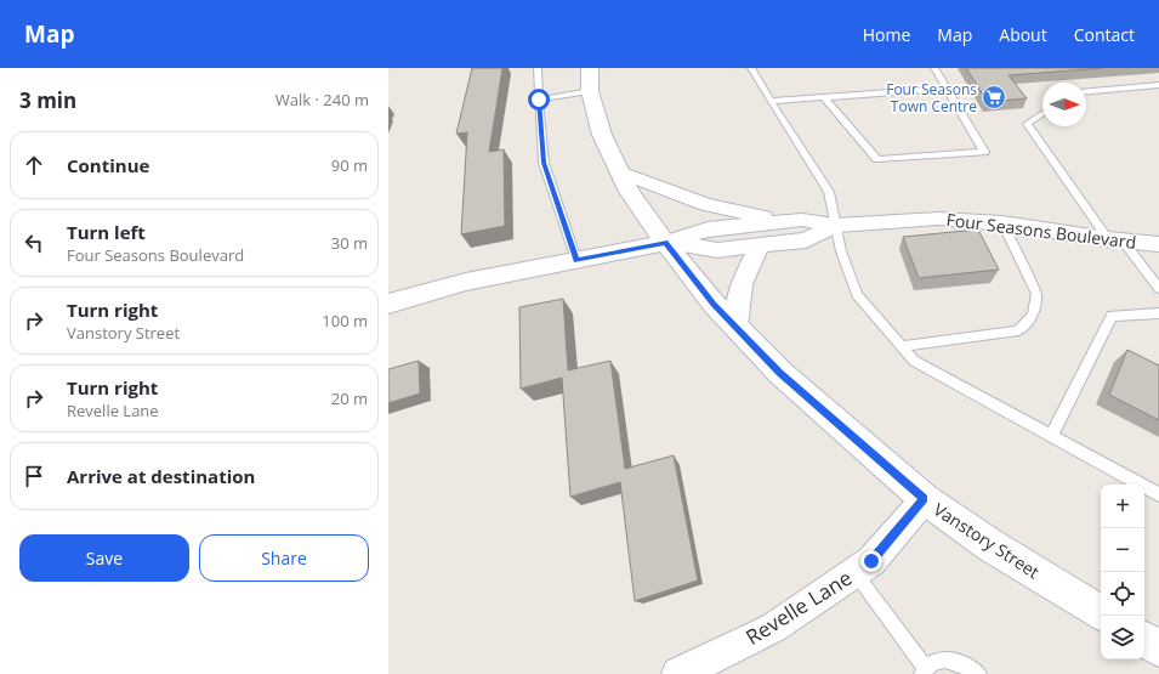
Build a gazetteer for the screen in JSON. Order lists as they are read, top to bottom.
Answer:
{
  "streets": {
    "street": ["Four Seasons Boulevard", "Vanstory Street", "Revelle Lane"]
  },
  "crossings": [
    ["Four Seasons Boulevard", "Vanstory Street"],
    ["Vanstory Street", "Revelle Lane"]
  ],
  "places": {
    "supermarket": ["Four Seasons Town Centre"]
  },
  "north": "right",
  "page": {
    "header": "Map",
    "nav": [
      "Home",
      "Map",
      "About",
      "Contact"
    ],
    "heading": ["3 min", "Walk · 240 m"],
    "list": [
      ["Continue", "90 m"],
      ["Turn left", "Four Seasons Boulevard", "30 m"],
      ["Turn right", "Vanstory Street", "100 m"],
      ["Turn right", "Revelle Lane", "20 m"],
      "Arrive at destination"
    ],
    "map_buttons": ["+", "−"],
    "buttons": ["Save", "Share"]
  }
}
